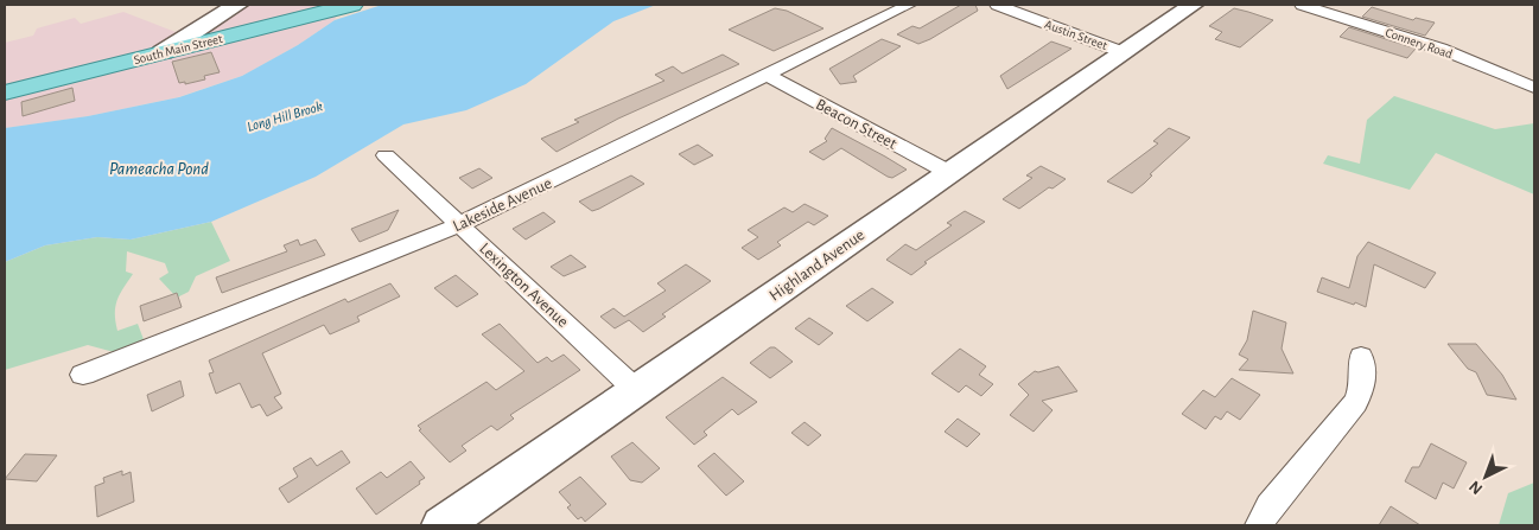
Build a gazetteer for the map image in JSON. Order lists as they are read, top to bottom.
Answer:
{
  "streets": {
    "main road": ["South Main Street"],
    "street": [
      "Austin Street",
      "Connery Road",
      "Beacon Street",
      "Lakeside Avenue",
      "Highland Avenue",
      "Lexington Avenue"
    ]
  },
  "crossings": [
    ["Austin Street", "Highland Avenue"],
    ["Beacon Street", "Lakeside Avenue"],
    ["Beacon Street", "Highland Avenue"],
    ["Lakeside Avenue", "Lexington Avenue"],
    ["Highland Avenue", "Lexington Avenue"]
  ],
  "water": ["Long Hill Brook", "Pameacha Pond"],
  "north": "bottom left"
}
